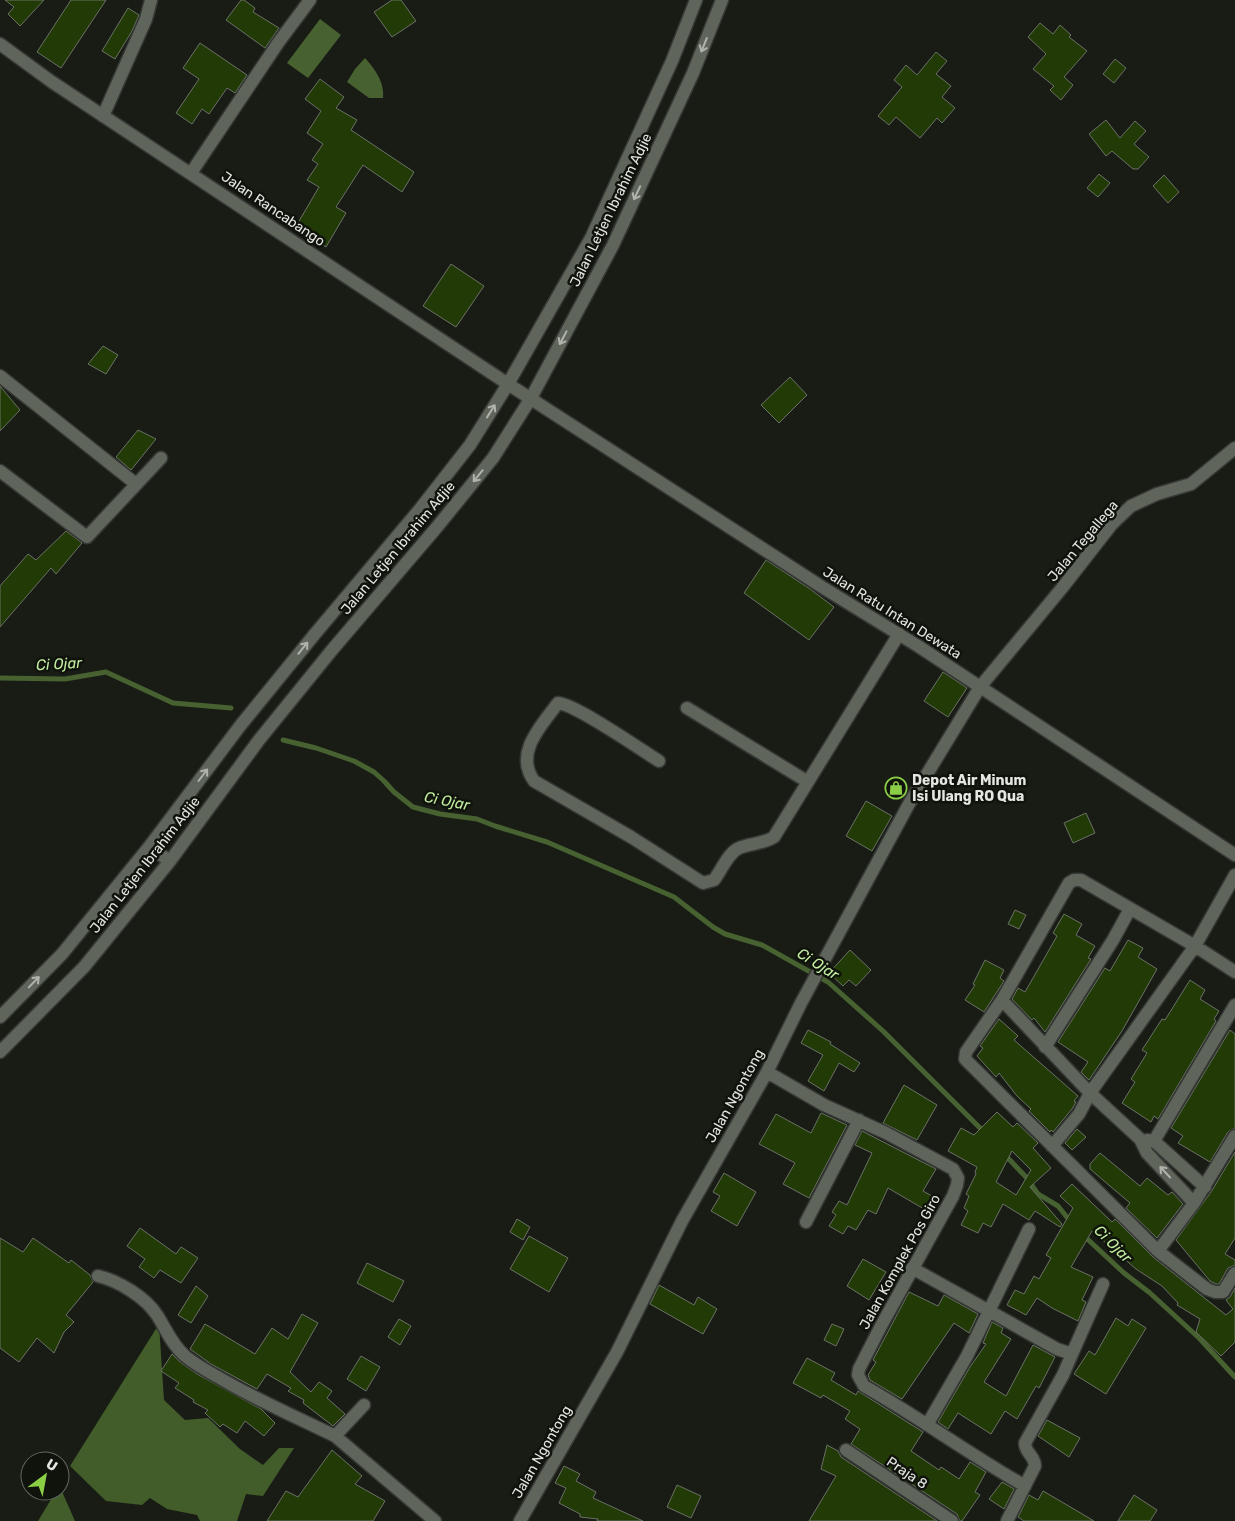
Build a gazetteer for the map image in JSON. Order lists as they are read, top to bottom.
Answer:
{
  "streets": {
    "street": [
      "Jalan Rancabango",
      "Jalan Letjen Ibrahim Adjie",
      "Jalan Tegallega",
      "Jalan Ratu Intan Dewata",
      "Jalan Ngontong",
      "Jalan Komplek Pos Giro",
      "Praja 8"
    ]
  },
  "crossings": [
    ["Jalan Rancabango", "Jalan Letjen Ibrahim Adjie"],
    ["Jalan Rancabango", "Jalan Ratu Intan Dewata"],
    ["Jalan Letjen Ibrahim Adjie", "Jalan Ratu Intan Dewata"],
    ["Jalan Tegallega", "Jalan Ratu Intan Dewata"],
    ["Jalan Tegallega", "Jalan Ngontong"],
    ["Jalan Ratu Intan Dewata", "Jalan Ngontong"],
    ["Jalan Ngontong", "Jalan Komplek Pos Giro"]
  ],
  "water": ["Ci Ojar"],
  "places": {
    "shop": ["Depot Air Minum Isi Ulang RO Qua"]
  },
  "north": "top right"
}
